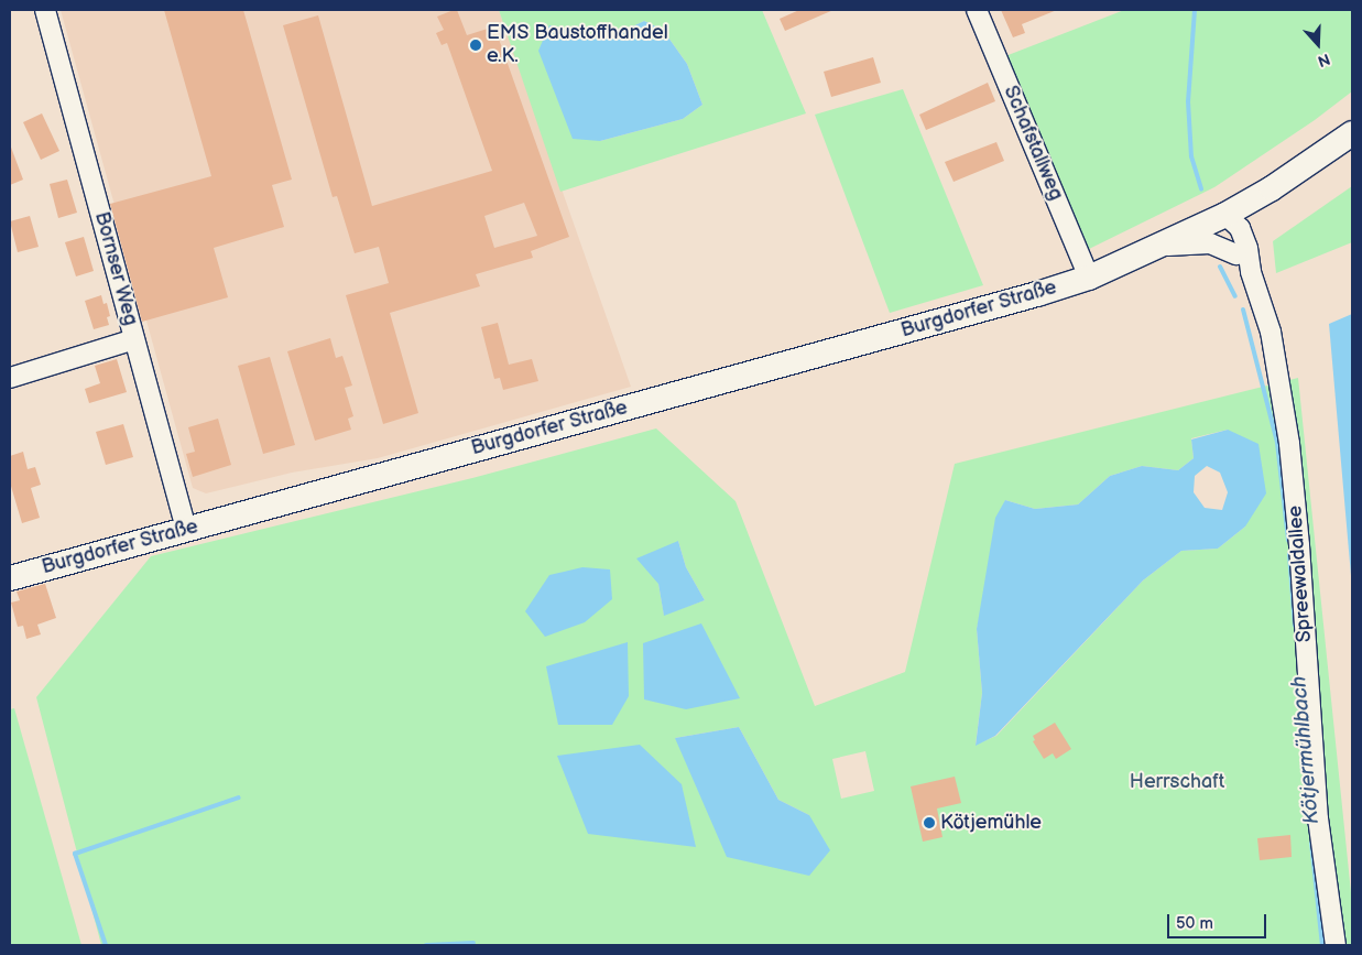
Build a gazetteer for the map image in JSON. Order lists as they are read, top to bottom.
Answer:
{
  "streets": {
    "main road": ["Burgdorfer Straße"],
    "street": ["Schafstallweg", "Bornser Weg", "Spreewaldallee"]
  },
  "crossings": [
    ["Schafstallweg", "Burgdorfer Straße"],
    ["Bornser Weg", "Burgdorfer Straße"],
    ["Burgdorfer Straße", "Spreewaldallee"]
  ],
  "water": ["Kötjermühlbach"],
  "parks": ["Herrschaft"],
  "places": ["EMS Baustoffhandel e.K.", "Kötjemühle"],
  "scale_bar": "50 m",
  "north": "bottom"
}
